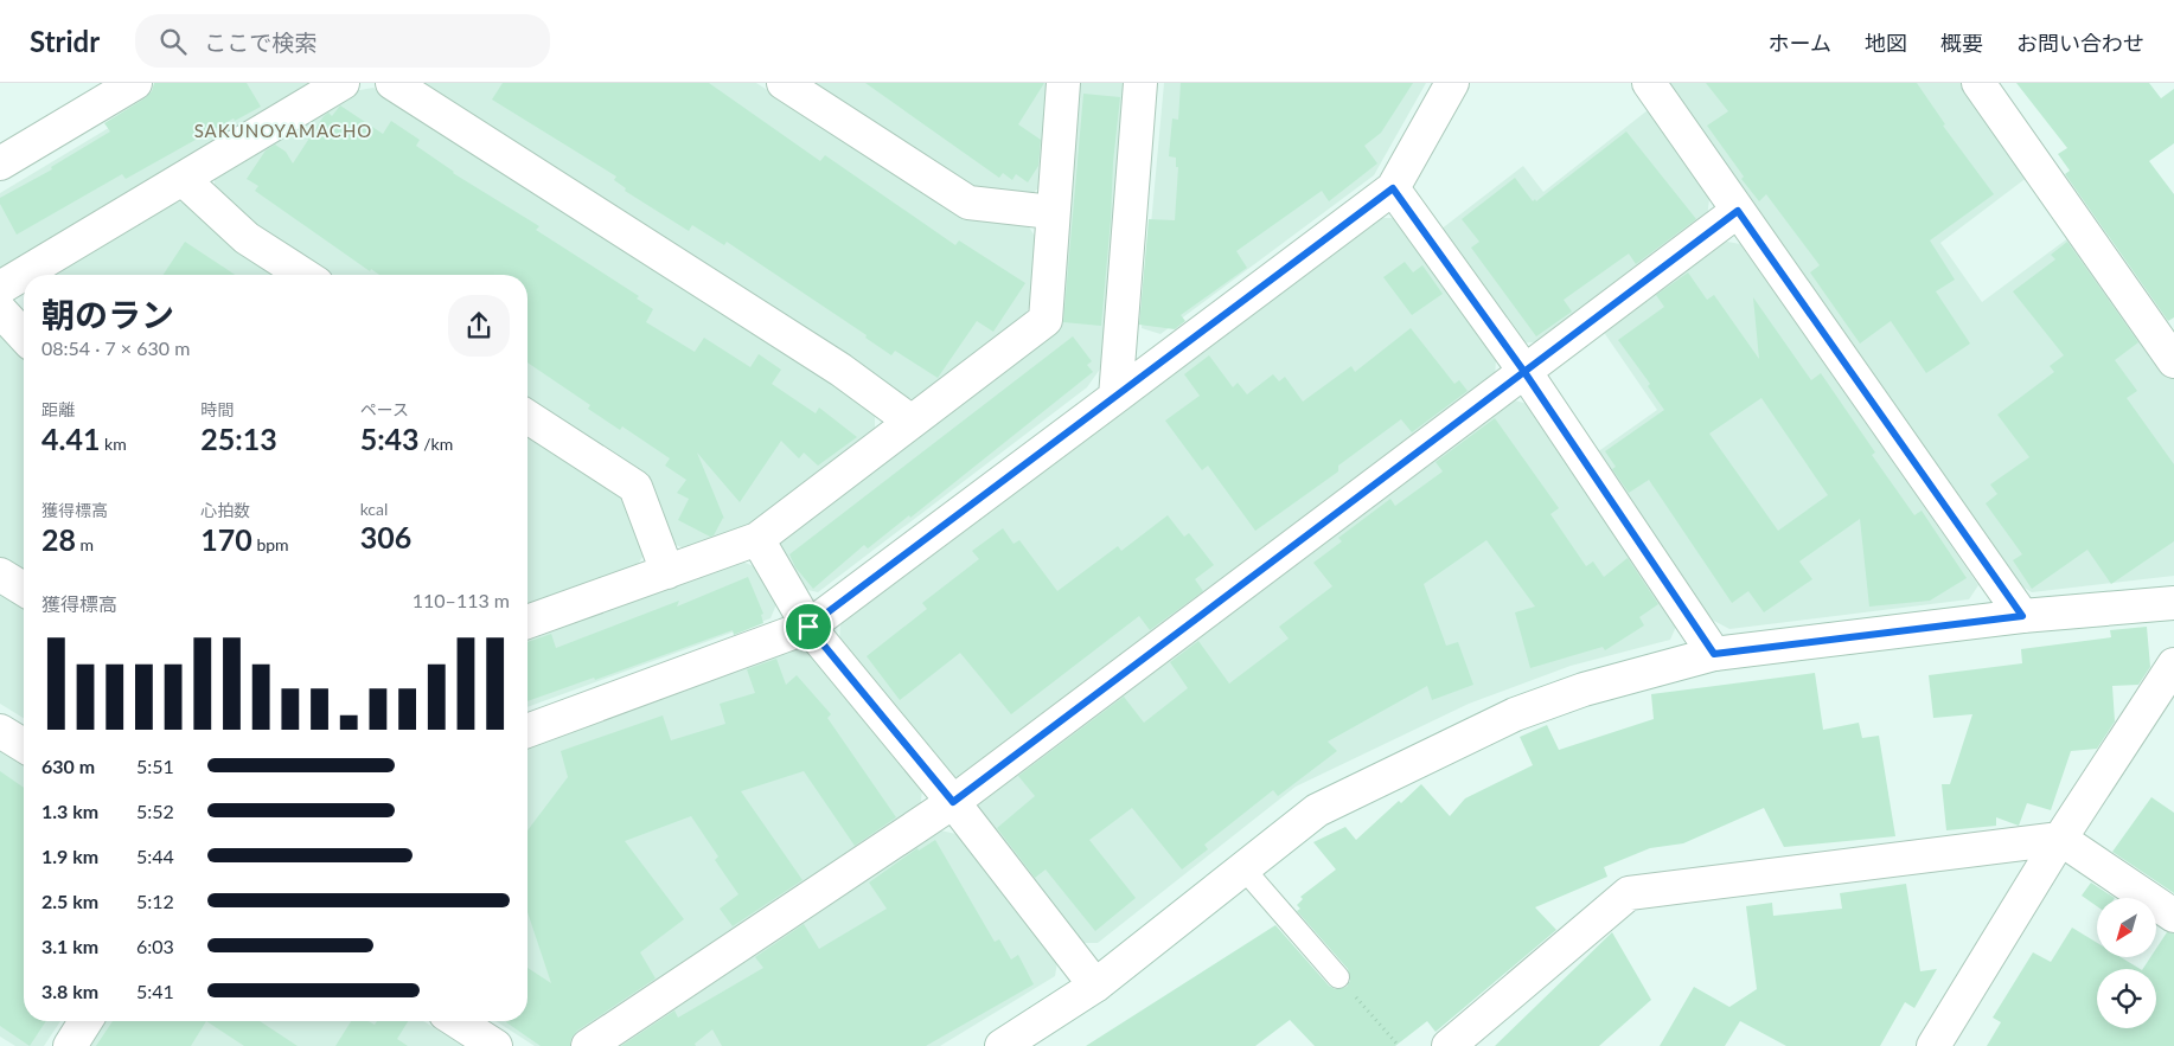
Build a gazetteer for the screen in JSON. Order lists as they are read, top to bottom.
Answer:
{
  "districts": ["SAKUNOYAMACHO"],
  "north": "bottom left",
  "page": {
    "header": "Stridr",
    "search": "ここで検索",
    "nav": [
      "ホーム",
      "地図",
      "概要",
      "お問い合わせ"
    ],
    "heading": ["朝のラン", "08:54 · 7 × 630 m"],
    "stats": [
      ["距離", "4.41 km"],
      ["時間", "25:13"],
      ["ペース", "5:43 /km"],
      ["獲得標高", "28 m"],
      ["心拍数", "170 bpm"],
      ["kcal", "306"]
    ],
    "chart": ["獲得標高", "110–113 m"],
    "list": [
      {
        "name": "630 m",
        "note": "5:51"
      },
      {
        "name": "1.3 km",
        "note": "5:52"
      },
      {
        "name": "1.9 km",
        "note": "5:44"
      },
      {
        "name": "2.5 km",
        "note": "5:12"
      },
      {
        "name": "3.1 km",
        "note": "6:03"
      },
      {
        "name": "3.8 km",
        "note": "5:41"
      }
    ]
  }
}
